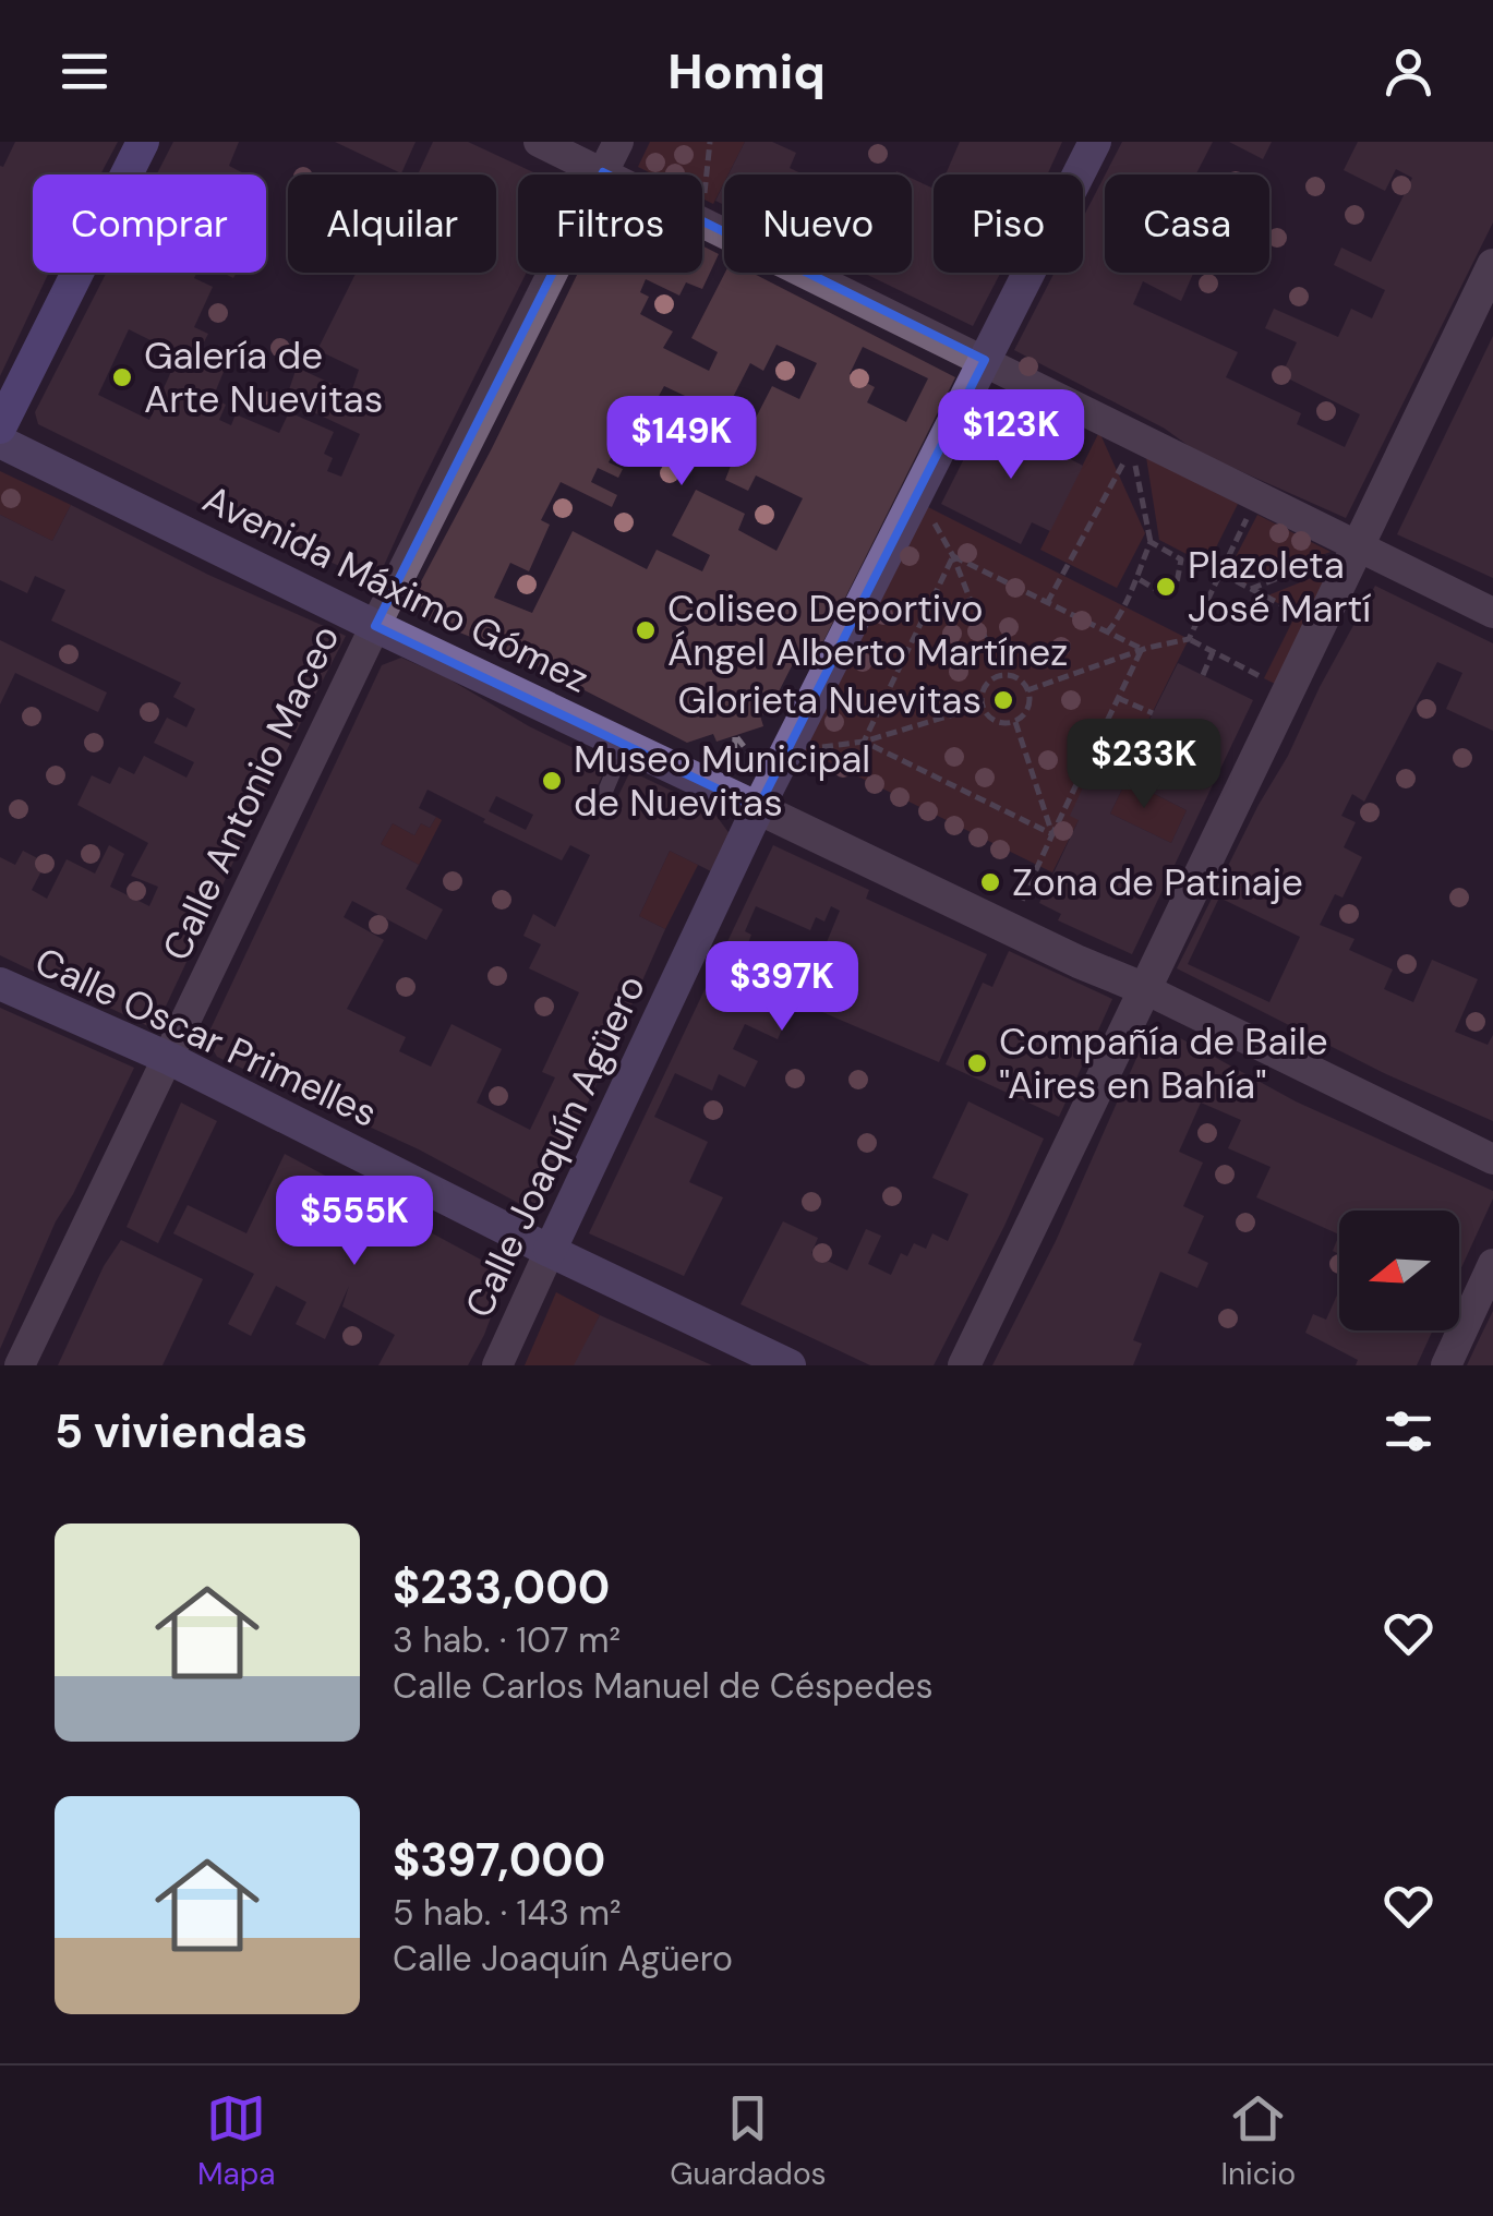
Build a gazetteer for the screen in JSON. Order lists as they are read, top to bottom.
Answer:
{
  "streets": {
    "main road": ["Avenida Máximo Gómez", "Calle Oscar Primelles", "Calle Joaquín Agüero"],
    "street": ["Calle Antonio Maceo"]
  },
  "crossings": [
    ["Avenida Máximo Gómez", "Calle Antonio Maceo"],
    ["Avenida Máximo Gómez", "Calle Joaquín Agüero"],
    ["Calle Antonio Maceo", "Calle Oscar Primelles"],
    ["Calle Oscar Primelles", "Calle Joaquín Agüero"]
  ],
  "places": [
    "Galería de Arte Nuevitas",
    "Plazoleta José Martí",
    "Coliseo Deportivo Ángel Alberto Martínez",
    "Glorieta Nuevitas",
    "Museo Municipal de Nuevitas",
    "Zona de Patinaje",
    "Compañía de Baile \"Aires en Bahía\""
  ],
  "north": "left",
  "page": {
    "header": "Homiq",
    "chip": [
      "Comprar",
      "Alquilar",
      "Filtros",
      "Nuevo",
      "Piso",
      "Casa"
    ],
    "price": [
      "$123K",
      "$149K",
      "$233K",
      "$397K",
      "$555K"
    ],
    "heading": "5 viviendas",
    "list": [
      {
        "name": "$233,000",
        "note": "3 hab. · 107 m² · Calle Carlos Manuel de Céspedes"
      },
      {
        "name": "$397,000",
        "note": "5 hab. · 143 m² · Calle Joaquín Agüero"
      }
    ],
    "tabs": ["Mapa", "Guardados", "Inicio"]
  }
}
